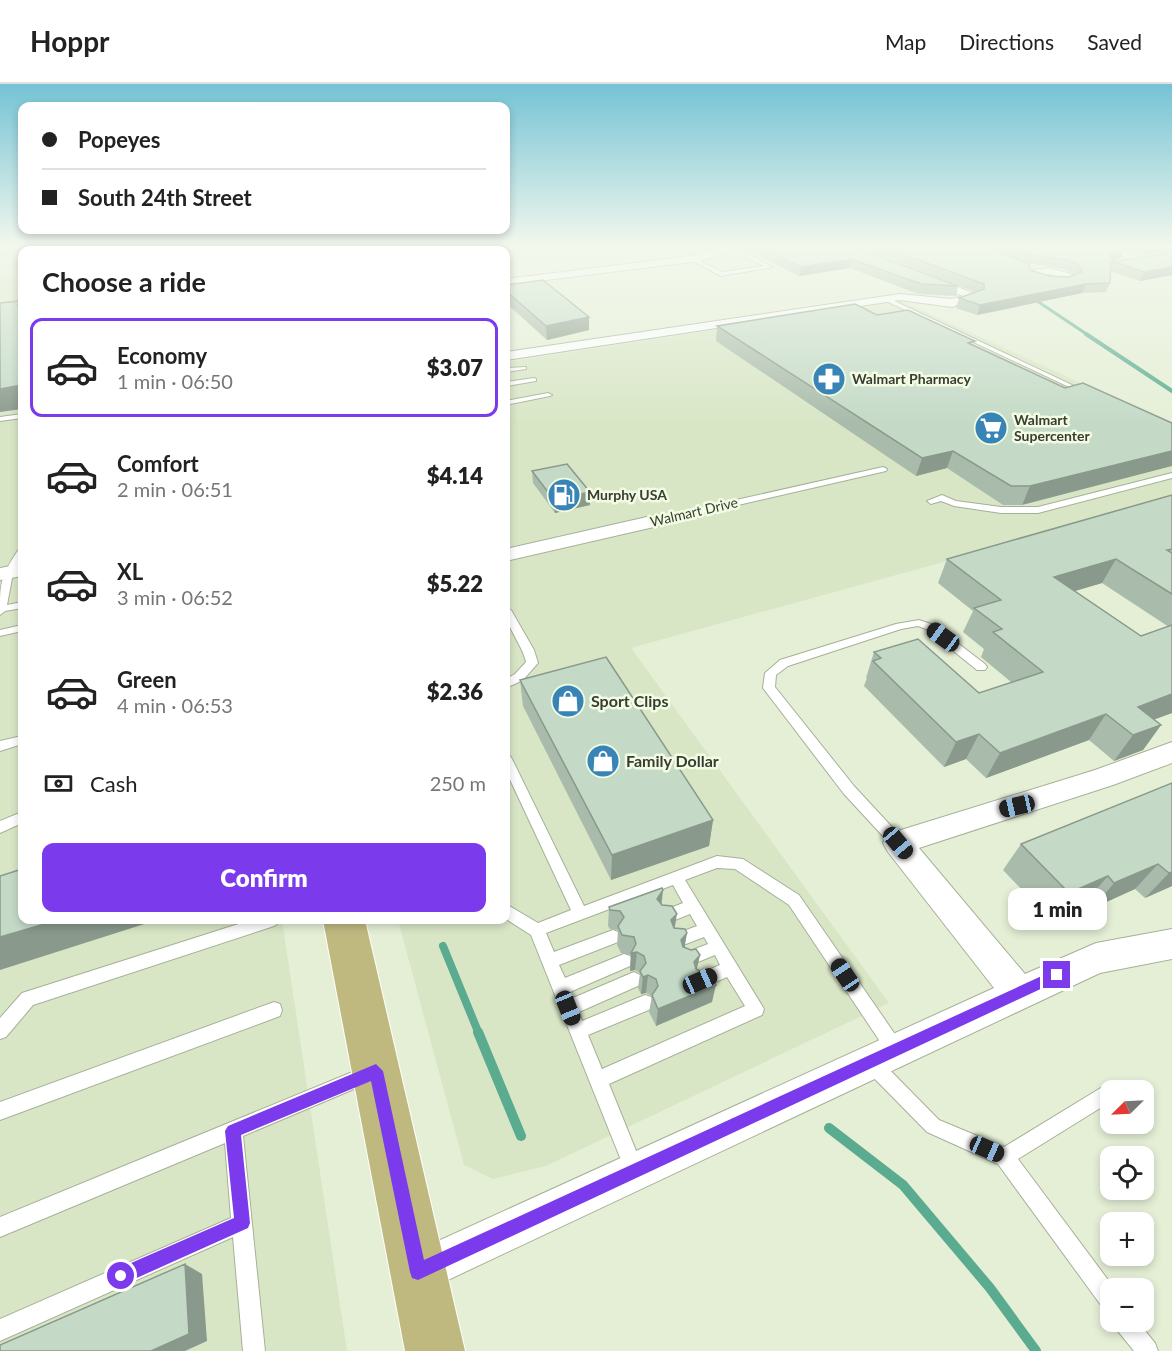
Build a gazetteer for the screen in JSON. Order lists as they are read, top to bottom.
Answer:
{
  "streets": {
    "street": ["Walmart Drive"]
  },
  "places": {
    "pharmacy": ["Walmart Pharmacy"],
    "supermarket": ["Walmart Supercenter"],
    "fuel station": ["Murphy USA"],
    "shop": ["Sport Clips", "Family Dollar"]
  },
  "north": "bottom left",
  "page": {
    "header": "Hoppr",
    "nav": ["Map", "Directions", "Saved"],
    "banner": ["Popeyes", "South 24th Street"],
    "heading": "Choose a ride",
    "list": [
      {
        "name": "Economy",
        "note": "1 min · 06:50",
        "value": "$3.07"
      },
      {
        "name": "Comfort",
        "note": "2 min · 06:51",
        "value": "$4.14"
      },
      {
        "name": "XL",
        "note": "3 min · 06:52",
        "value": "$5.22"
      },
      {
        "name": "Green",
        "note": "4 min · 06:53",
        "value": "$2.36"
      }
    ],
    "pay": ["Cash", "250 m"],
    "buttons": "Confirm",
    "bubble": "1 min",
    "map_buttons": ["+", "−"]
  }
}
